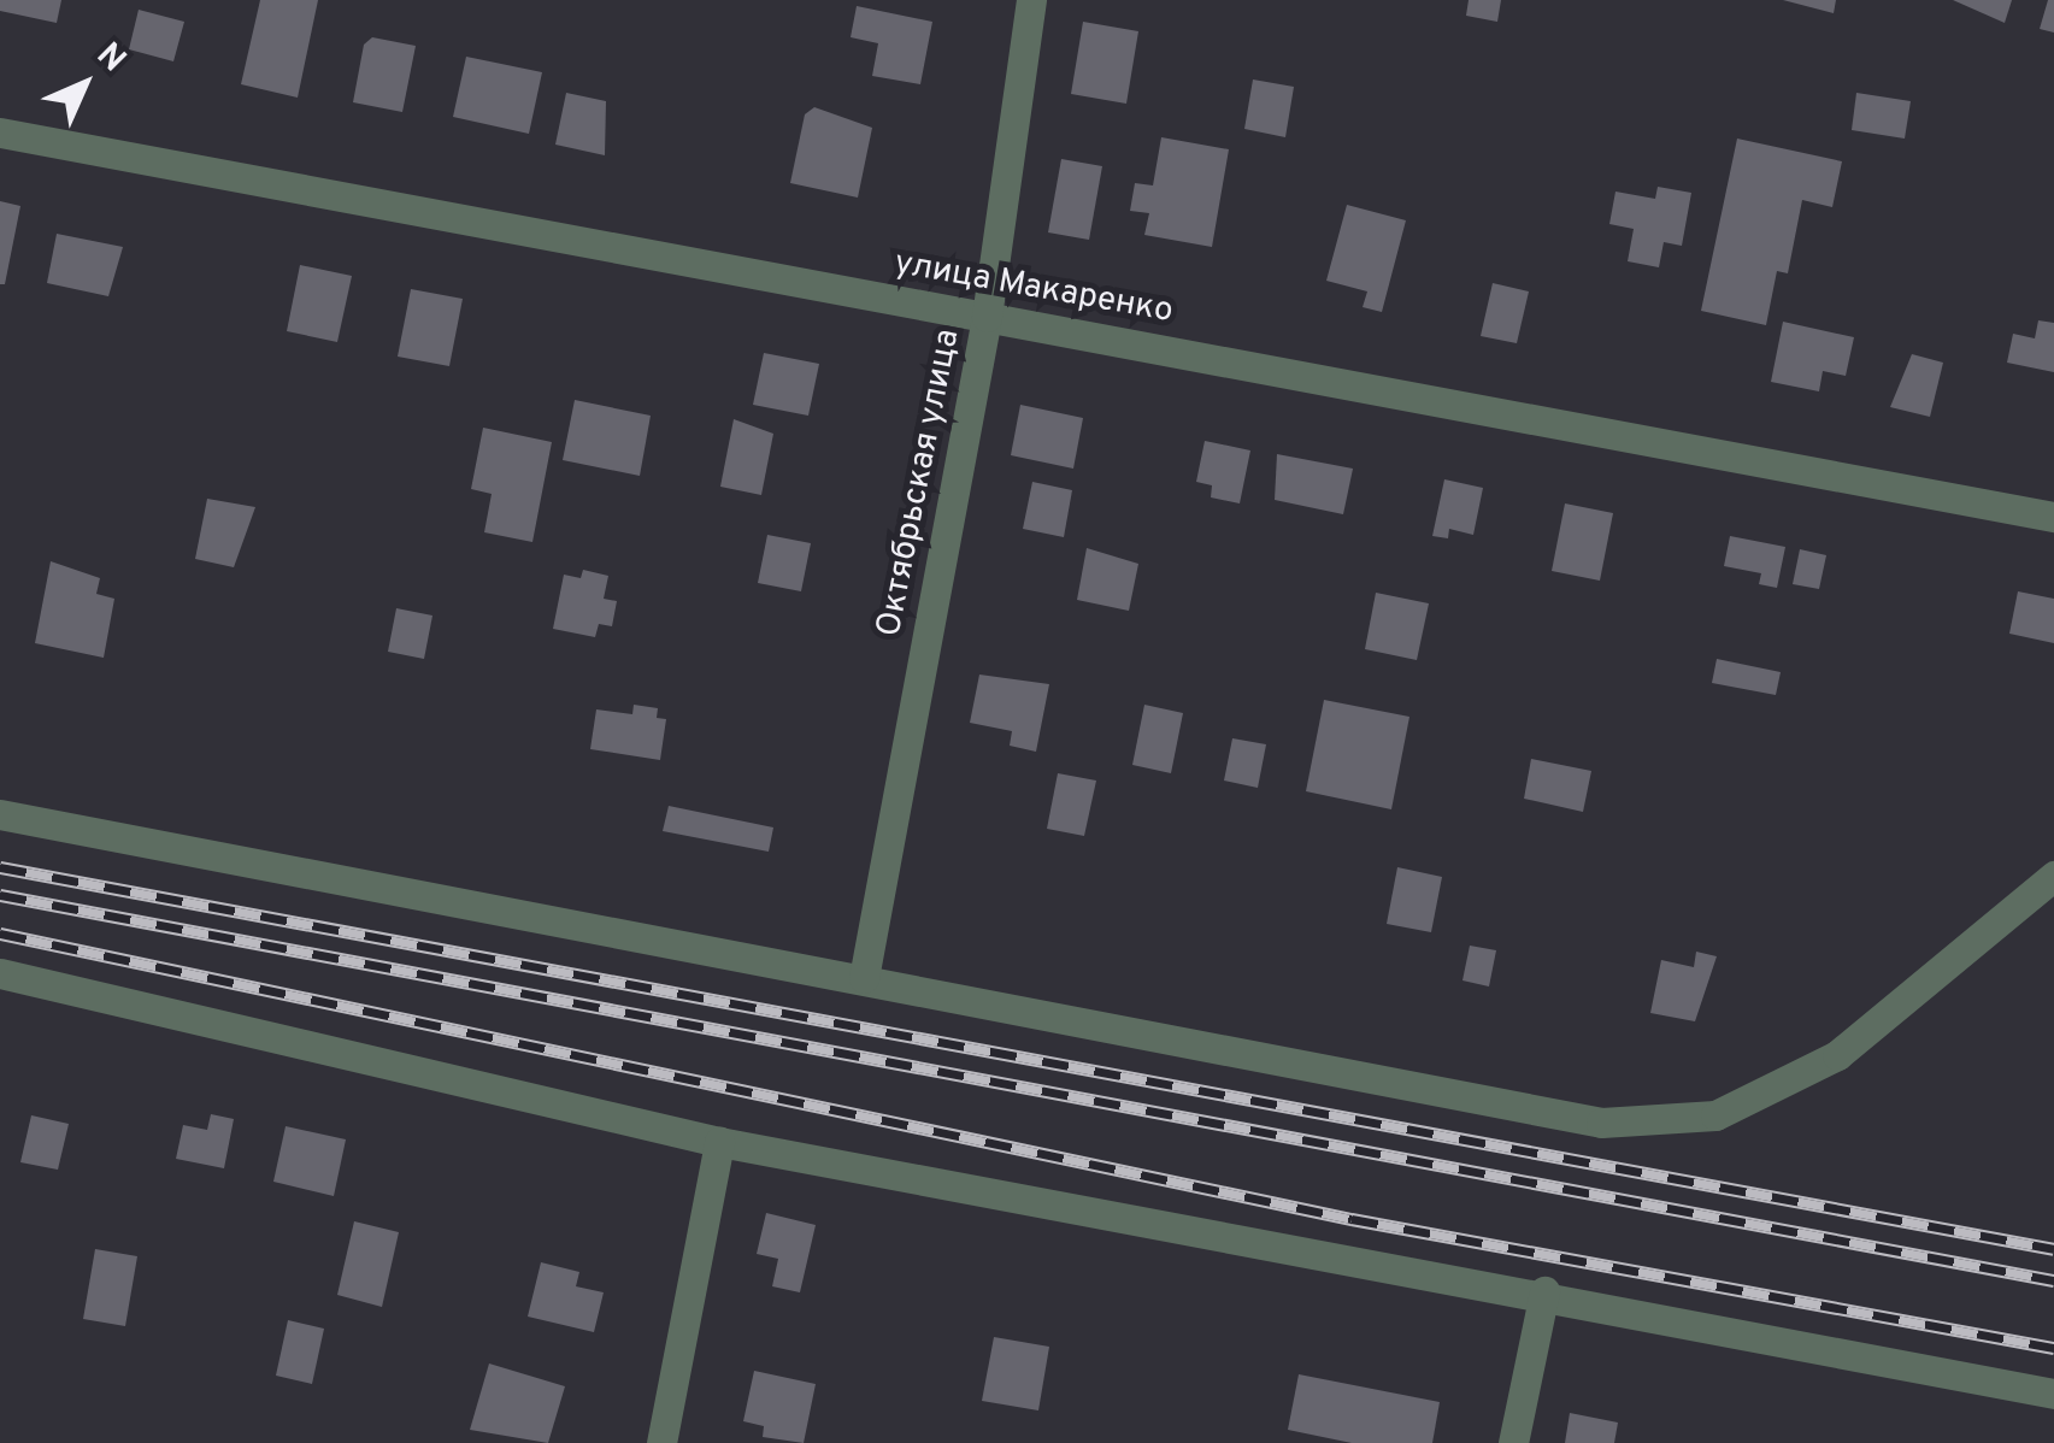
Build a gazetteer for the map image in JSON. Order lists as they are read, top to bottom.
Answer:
{
  "streets": {
    "street": ["улица Макаренко", "Октябрьская улица"]
  },
  "crossings": [
    ["улица Макаренко", "Октябрьская улица"]
  ],
  "north": "top right"
}
